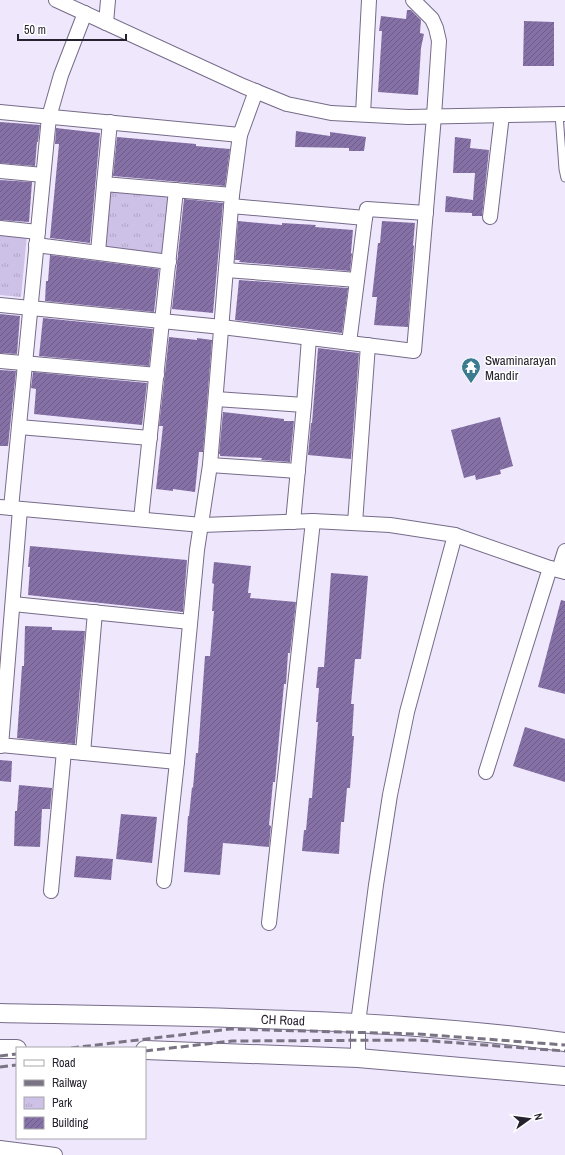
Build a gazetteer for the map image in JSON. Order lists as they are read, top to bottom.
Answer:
{
  "streets": {
    "street": ["CH Road"]
  },
  "places": {
    "temple": ["Swaminarayan Mandir"]
  },
  "legend": [
    "Road",
    "Railway",
    "Park",
    "Building"
  ],
  "scale_bar": "50 m",
  "north": "right"
}
